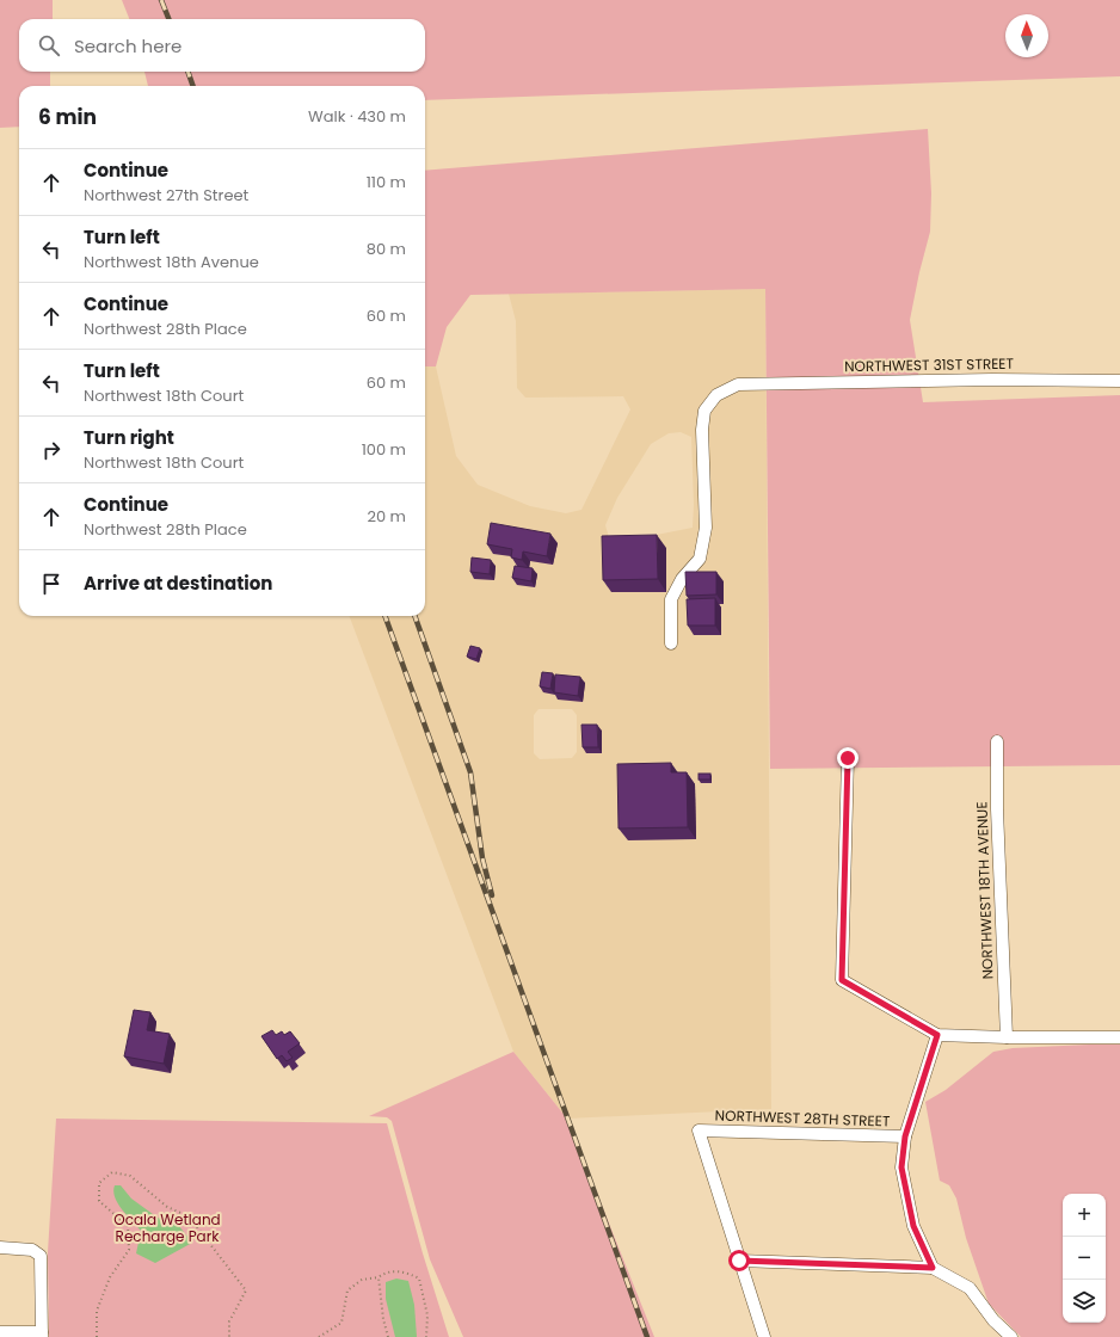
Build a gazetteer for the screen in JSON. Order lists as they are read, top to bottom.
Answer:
{
  "streets": {
    "street": ["NORTHWEST 31ST STREET", "NORTHWEST 18TH AVENUE", "NORTHWEST 28TH STREET"]
  },
  "parks": ["Ocala Wetland Recharge Park"],
  "north": "top",
  "page": {
    "search": "Search here",
    "heading": ["6 min", "Walk · 430 m"],
    "list": [
      ["Continue", "Northwest 27th Street", "110 m"],
      ["Turn left", "Northwest 18th Avenue", "80 m"],
      ["Continue", "Northwest 28th Place", "60 m"],
      ["Turn left", "Northwest 18th Court", "60 m"],
      ["Turn right", "Northwest 18th Court", "100 m"],
      ["Continue", "Northwest 28th Place", "20 m"],
      "Arrive at destination"
    ],
    "map_buttons": ["+", "−"]
  }
}
